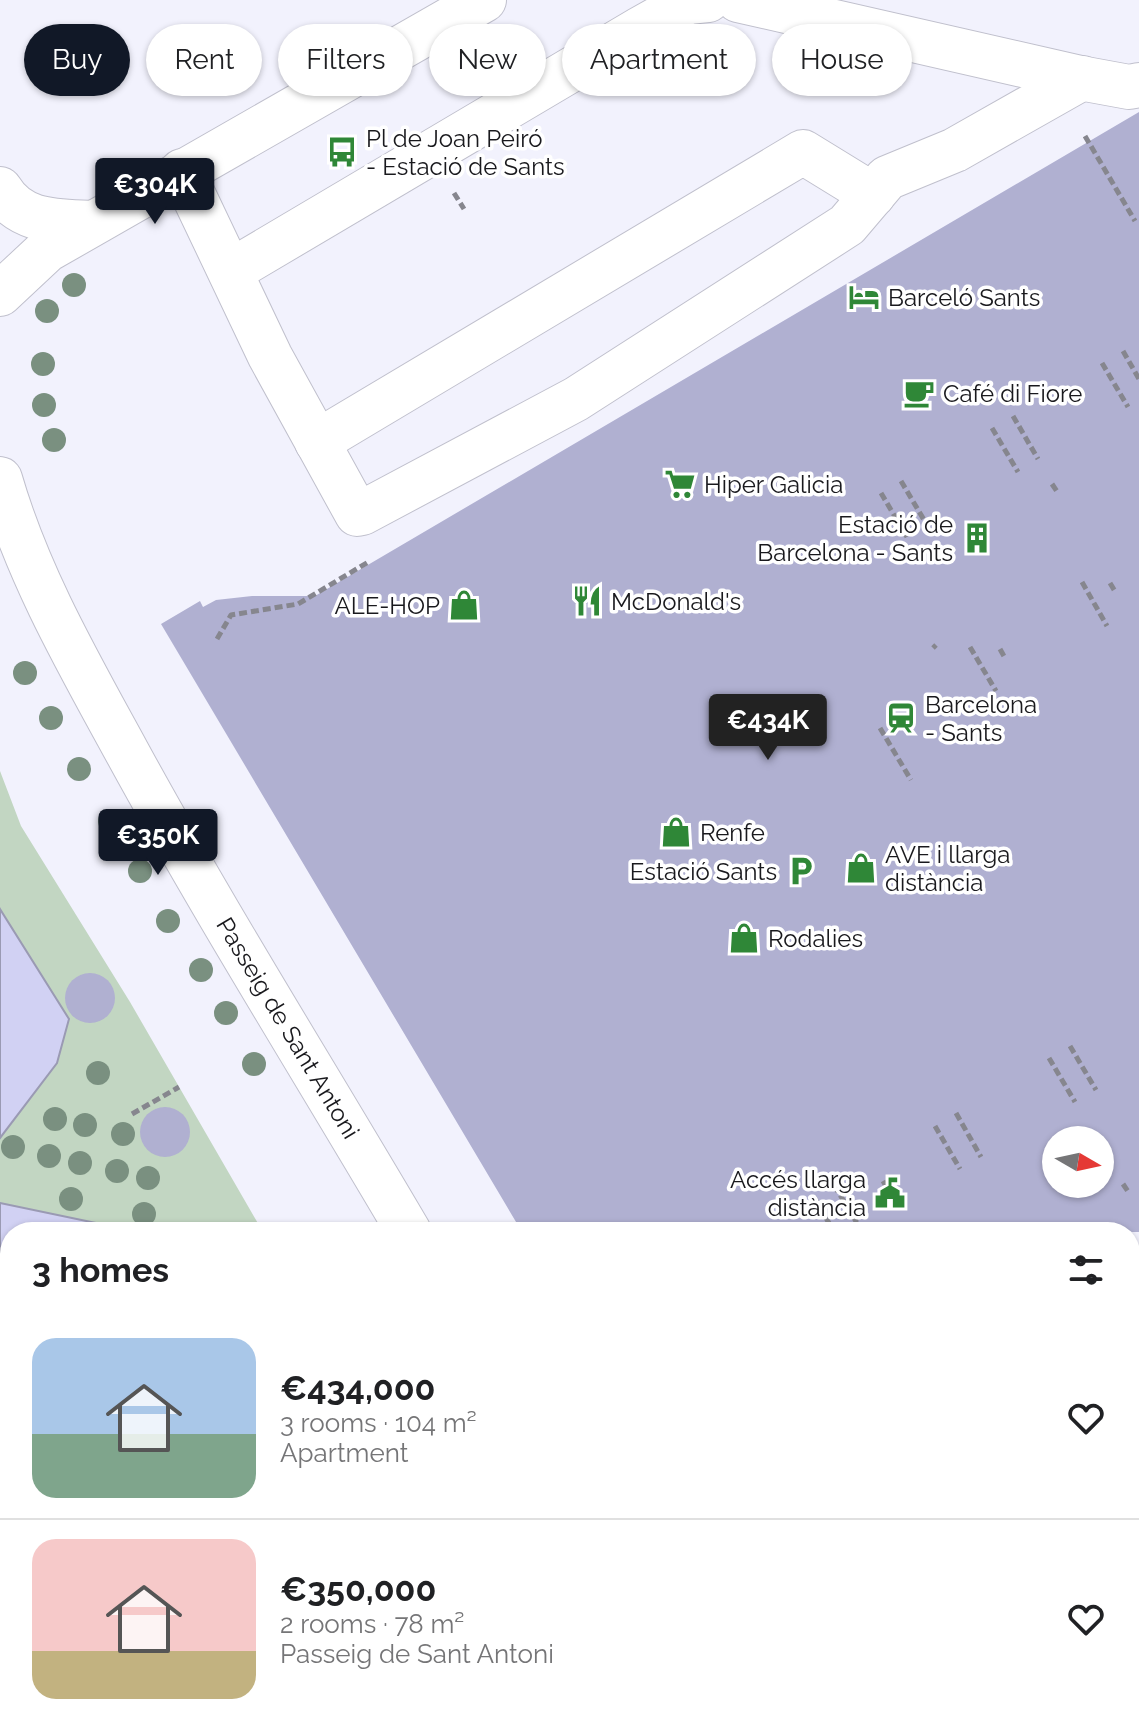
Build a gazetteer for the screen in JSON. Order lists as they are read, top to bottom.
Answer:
{
  "streets": {
    "street": ["Passeig de Sant Antoni"]
  },
  "places": {
    "bus stop": ["Pl de Joan Peiró - Estació de Sants"],
    "hotel": ["Barceló Sants"],
    "cafe": ["Café di Fiore"],
    "supermarket": ["Hiper Galicia"],
    "building": ["Estació de Barcelona - Sants"],
    "restaurant": ["McDonald's"],
    "shop": [
      "ALE-HOP",
      "Renfe",
      "AVE i llarga distància",
      "Rodalies"
    ],
    "station": ["Barcelona - Sants"],
    "parking": ["Estació Sants"],
    "public building": ["Accés llarga distància"]
  },
  "north": "right",
  "page": {
    "chip": [
      "Buy",
      "Rent",
      "Filters",
      "New",
      "Apartment",
      "House"
    ],
    "price": ["€304K", "€434K", "€350K"],
    "heading": "3 homes",
    "list": [
      {
        "name": "€434,000",
        "note": "3 rooms · 104 m² · Apartment"
      },
      {
        "name": "€350,000",
        "note": "2 rooms · 78 m² · Passeig de Sant Antoni"
      }
    ]
  }
}
